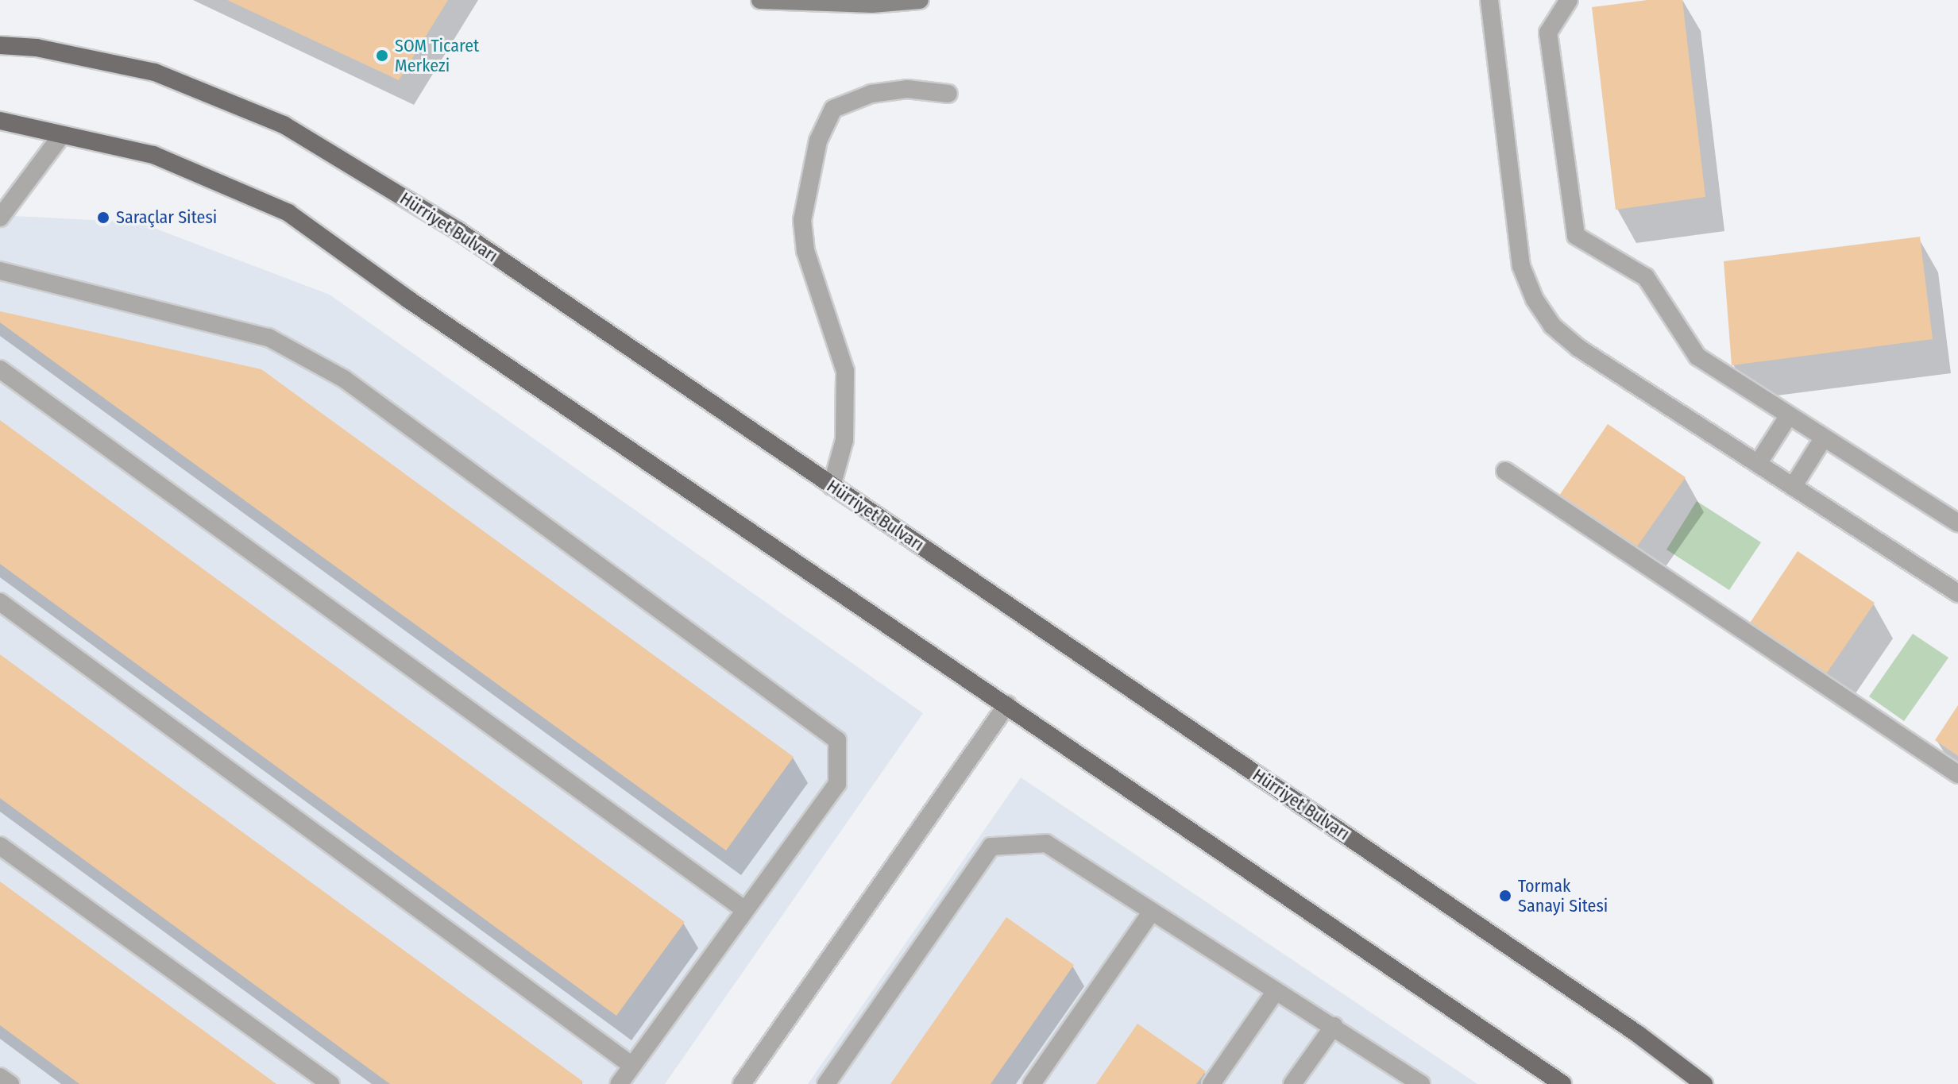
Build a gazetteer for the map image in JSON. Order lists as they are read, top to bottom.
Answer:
{
  "streets": {
    "main road": ["Hürriyet Bulvarı"]
  },
  "places": ["SOM Ticaret Merkezi", "Saraçlar Sitesi", "Tormak Sanayi Sitesi"]
}
